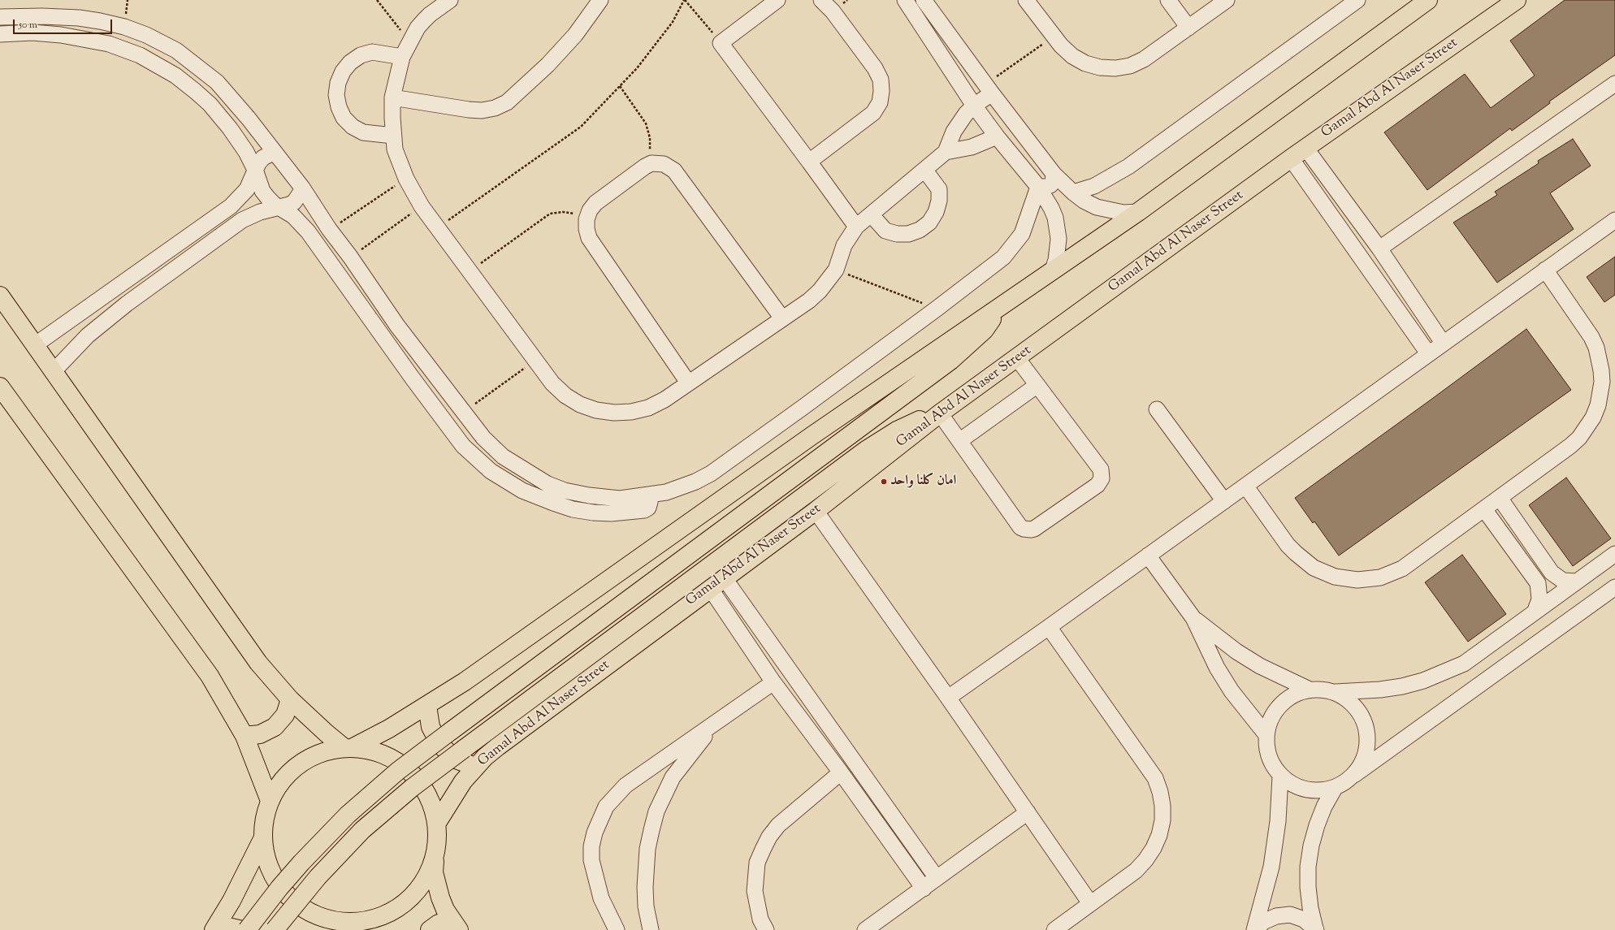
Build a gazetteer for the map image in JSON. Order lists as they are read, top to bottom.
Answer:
{
  "streets": {
    "main road": ["Gamal Abd Al Naser Street"]
  },
  "places": ["امان كلنا واحد"],
  "scale_bar": "50 m"
}
